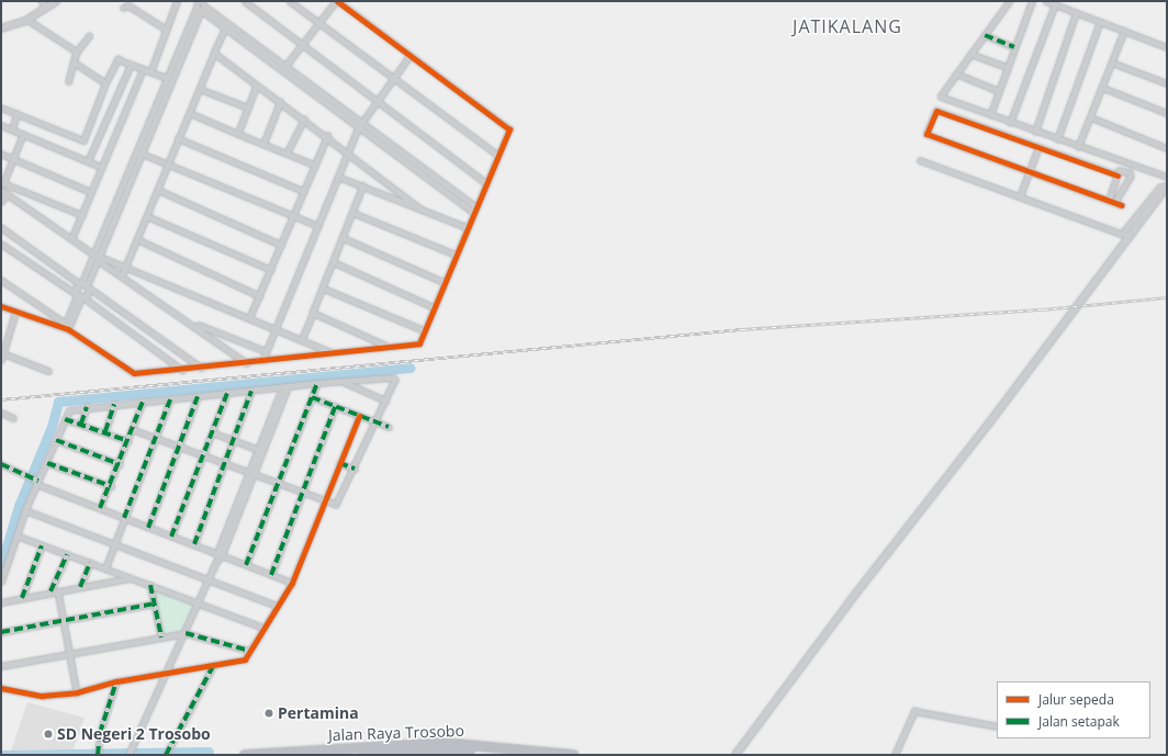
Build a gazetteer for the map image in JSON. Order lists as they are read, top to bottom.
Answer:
{
  "streets": {
    "highway": ["Jalan Raya Trosobo"]
  },
  "districts": ["JATIKALANG"],
  "places": ["Pertamina", "SD Negeri 2 Trosobo"],
  "legend": ["Jalur sepeda", "Jalan setapak"]
}
